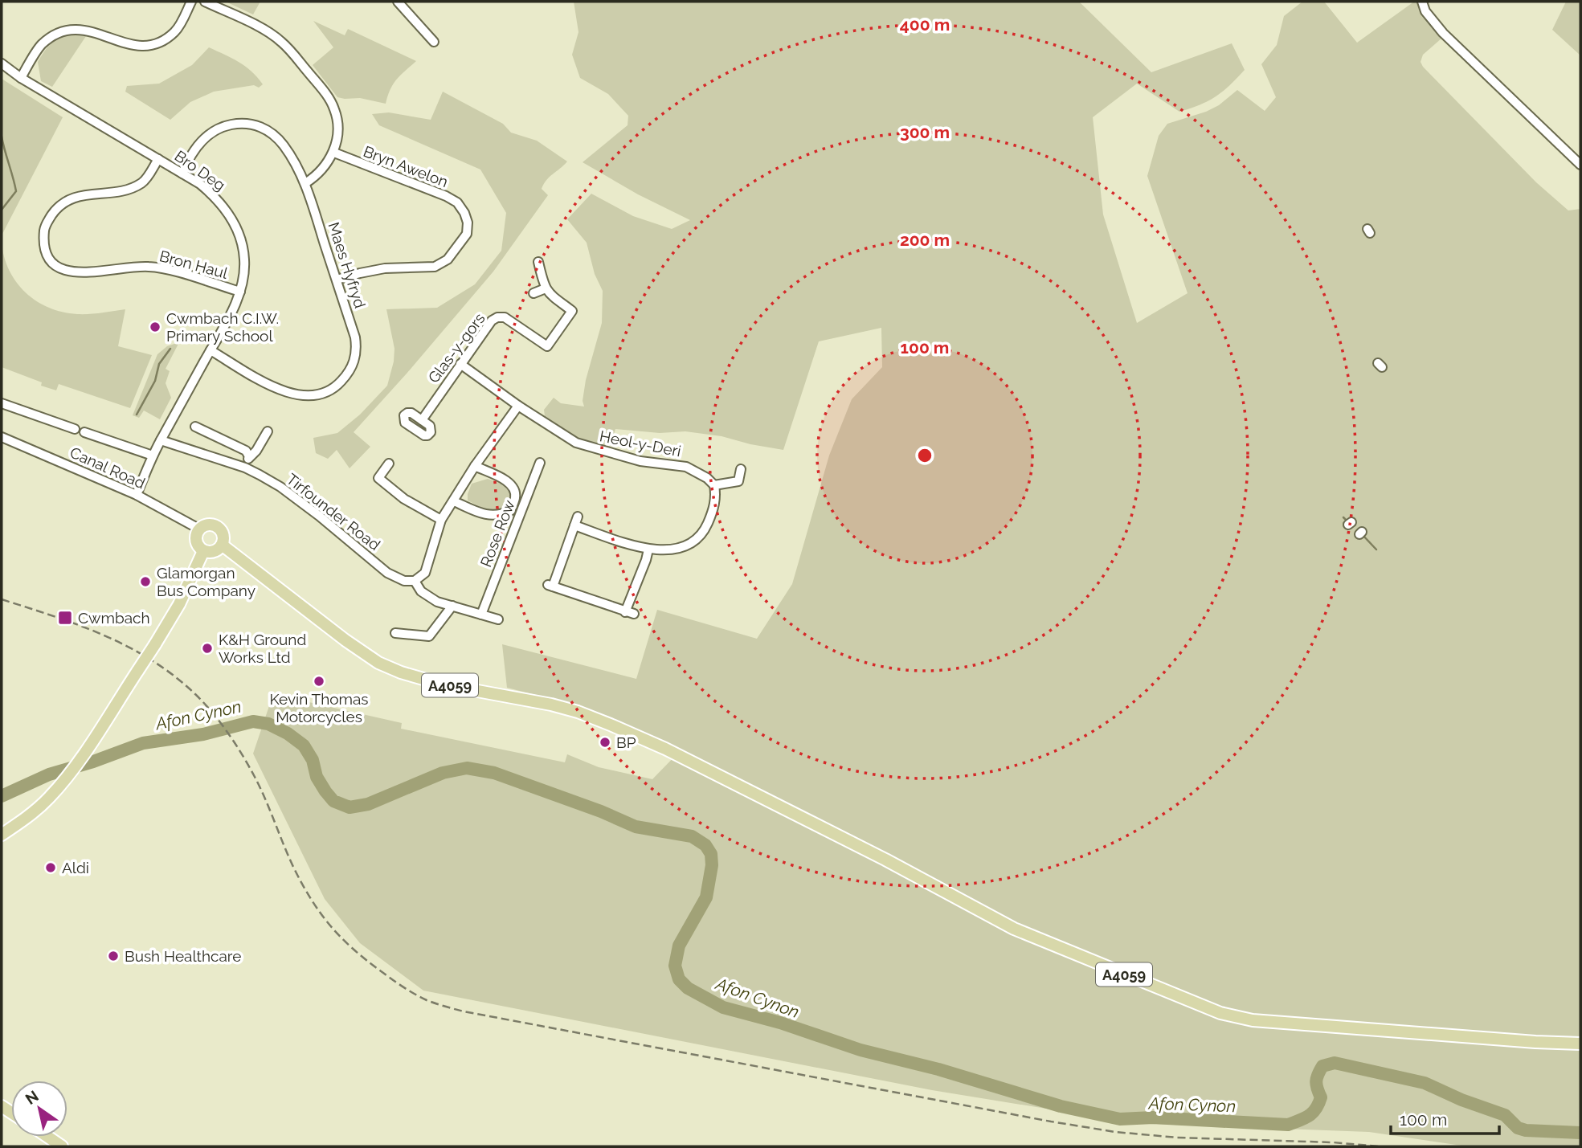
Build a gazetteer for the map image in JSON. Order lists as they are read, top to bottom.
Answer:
{
  "streets": {
    "main road": ["A4059"],
    "street": [
      "Bryn Awelon",
      "Bro Deg",
      "Bron Haul",
      "Maes Hyfryd",
      "Glas-y-gors",
      "Heol-y-Deri",
      "Canal Road",
      "Tirfounder Road",
      "Rose Row"
    ]
  },
  "crossings": [
    ["Bryn Awelon", "Maes Hyfryd"],
    ["Bro Deg", "Bron Haul"],
    ["Bro Deg", "Maes Hyfryd"],
    ["Bro Deg", "Canal Road"],
    ["Bro Deg", "Tirfounder Road"],
    ["Glas-y-gors", "Heol-y-Deri"],
    ["Canal Road", "A4059"],
    ["Tirfounder Road", "Rose Row"]
  ],
  "water": ["Afon Cynon"],
  "places": {
    "other": [
      "Cwmbach C.I.W. Primary School",
      "Glamorgan Bus Company",
      "K&H Ground Works Ltd",
      "Kevin Thomas Motorcycles",
      "BP",
      "Aldi",
      "Bush Healthcare"
    ],
    "transit": ["Cwmbach"]
  },
  "scale_bar": "100 m",
  "north": "top left",
  "rings": [
    "400 m",
    "300 m",
    "200 m",
    "100 m"
  ]
}
